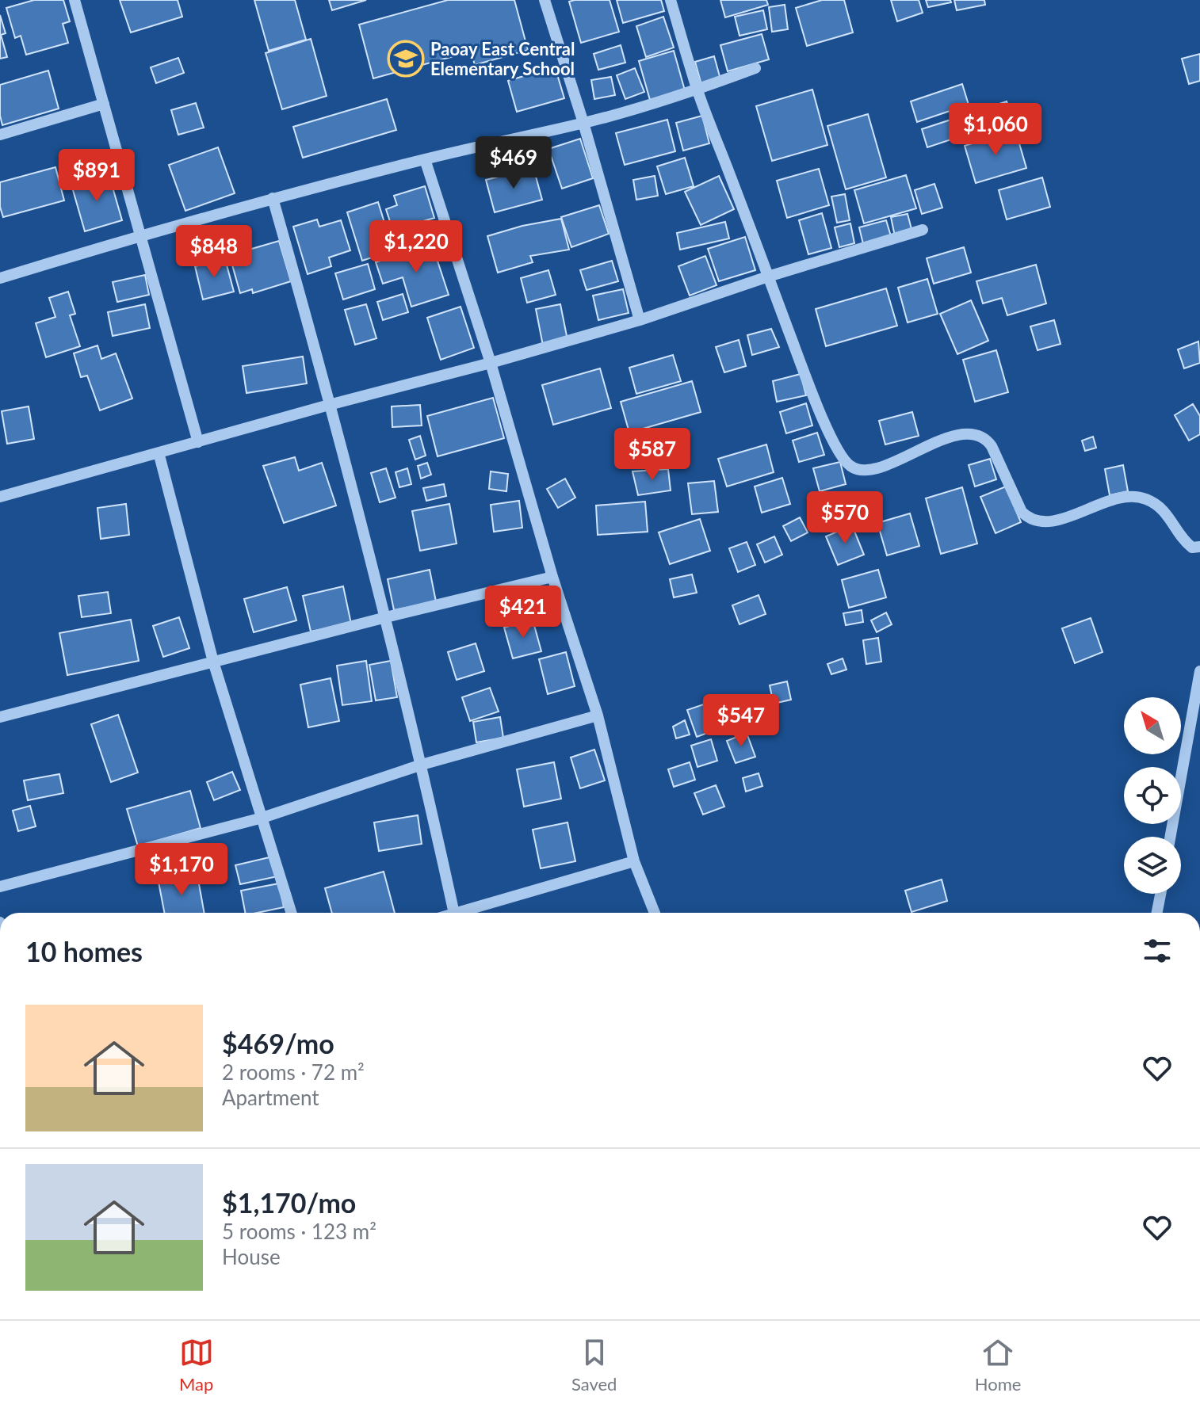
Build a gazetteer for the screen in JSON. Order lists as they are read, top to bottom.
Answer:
{
  "places": {
    "school or university": ["Paoay East Central Elementary School"]
  },
  "north": "top left",
  "page": {
    "price": [
      "$1,060",
      "$469",
      "$891",
      "$1,220",
      "$848",
      "$587",
      "$570",
      "$421",
      "$547",
      "$1,170"
    ],
    "heading": "10 homes",
    "list": [
      {
        "name": "$469/mo",
        "note": "2 rooms · 72 m² · Apartment"
      },
      {
        "name": "$1,170/mo",
        "note": "5 rooms · 123 m² · House"
      }
    ],
    "tabs": ["Map", "Saved", "Home"]
  }
}
